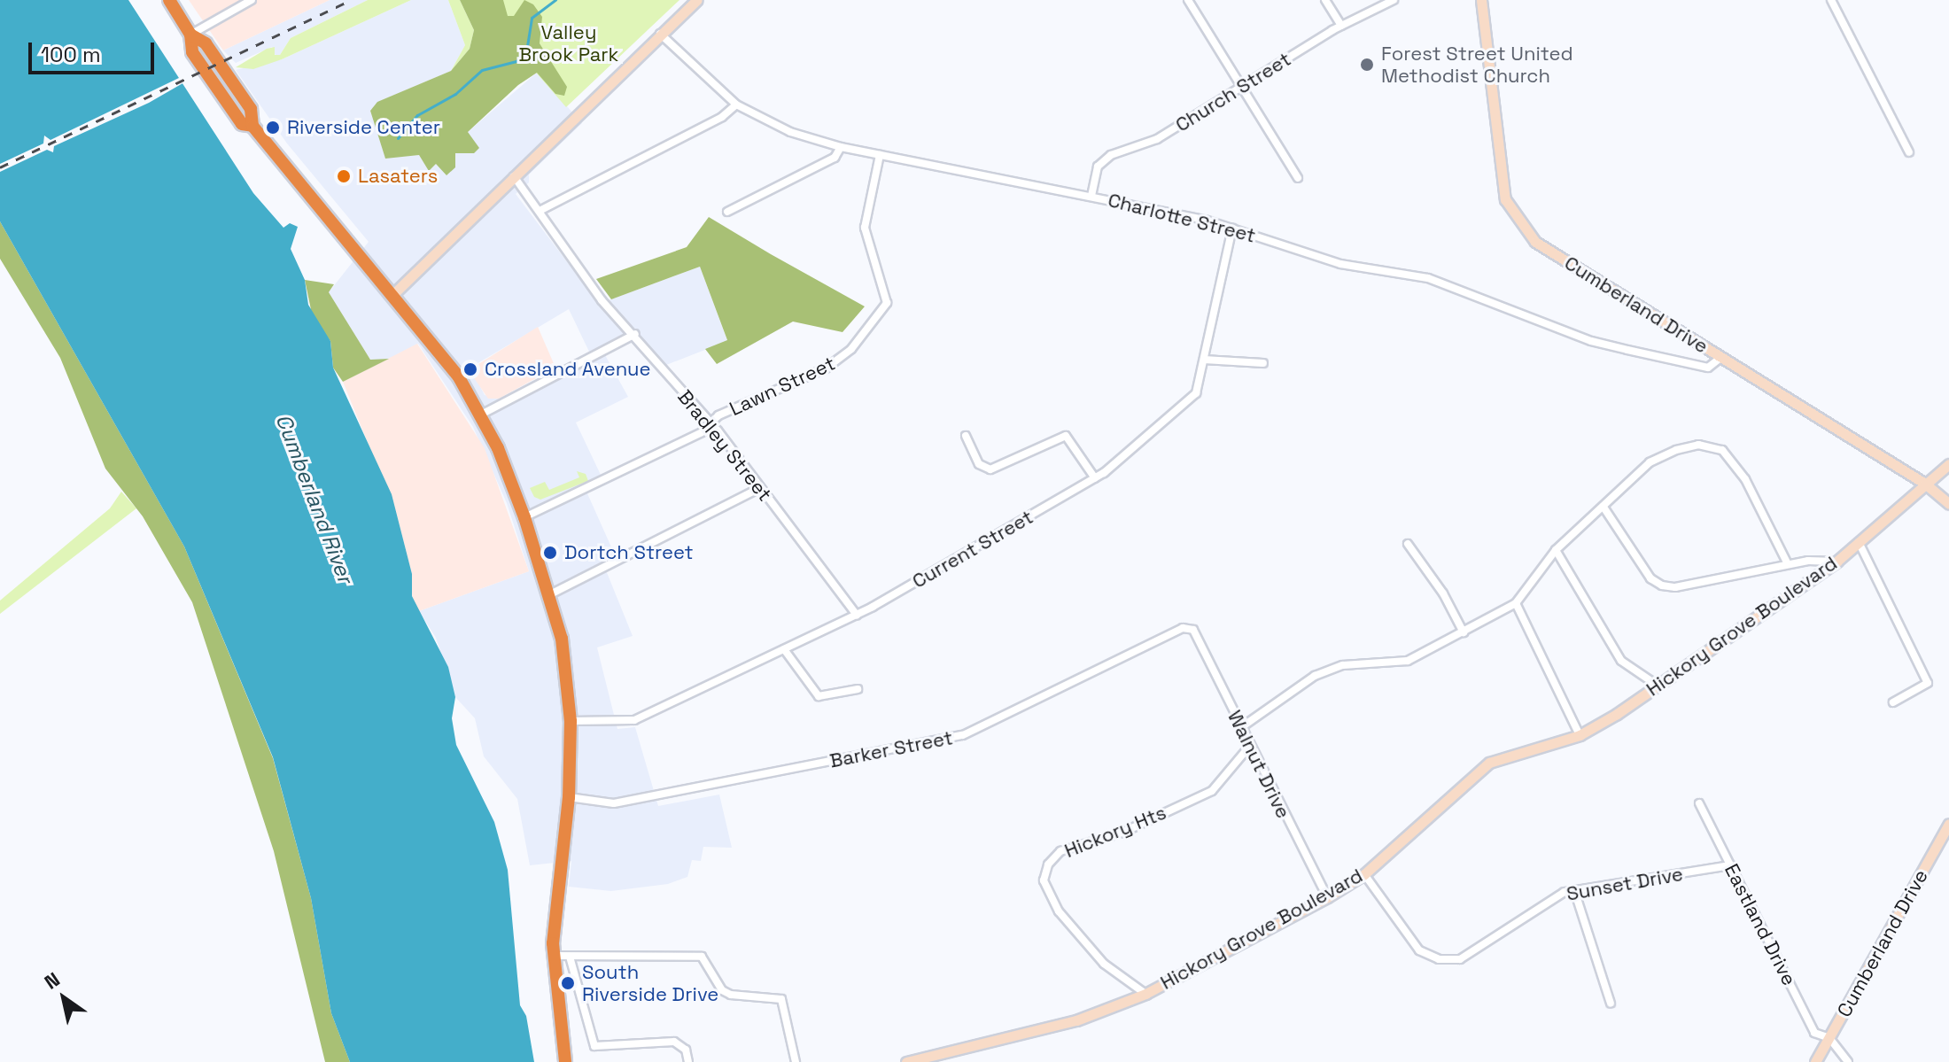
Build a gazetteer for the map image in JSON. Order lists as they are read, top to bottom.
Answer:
{
  "streets": {
    "main road": ["Cumberland Drive", "Hickory Grove Boulevard"],
    "street": [
      "Church Street",
      "Charlotte Street",
      "Lawn Street",
      "Bradley Street",
      "Current Street",
      "Barker Street",
      "Walnut Drive",
      "Hickory Hts",
      "Sunset Drive",
      "Eastland Drive"
    ]
  },
  "crossings": [
    ["Church Street", "Charlotte Street"],
    ["Charlotte Street", "Cumberland Drive"],
    ["Charlotte Street", "Lawn Street"],
    ["Charlotte Street", "Current Street"],
    ["Cumberland Drive", "Hickory Grove Boulevard"],
    ["Cumberland Drive", "Eastland Drive"],
    ["Lawn Street", "Bradley Street"],
    ["Bradley Street", "Current Street"],
    ["Hickory Grove Boulevard", "Walnut Drive"],
    ["Hickory Grove Boulevard", "Hickory Hts"],
    ["Hickory Grove Boulevard", "Sunset Drive"],
    ["Barker Street", "Walnut Drive"],
    ["Walnut Drive", "Hickory Hts"],
    ["Sunset Drive", "Eastland Drive"]
  ],
  "water": ["Cumberland River"],
  "parks": ["Valley Brook Park"],
  "places": [
    "Forest Street United Methodist Church",
    "Riverside Center",
    "Lasaters",
    "Crossland Avenue",
    "Dortch Street",
    "South Riverside Drive"
  ],
  "scale_bar": "100 m",
  "north": "top left"
}
